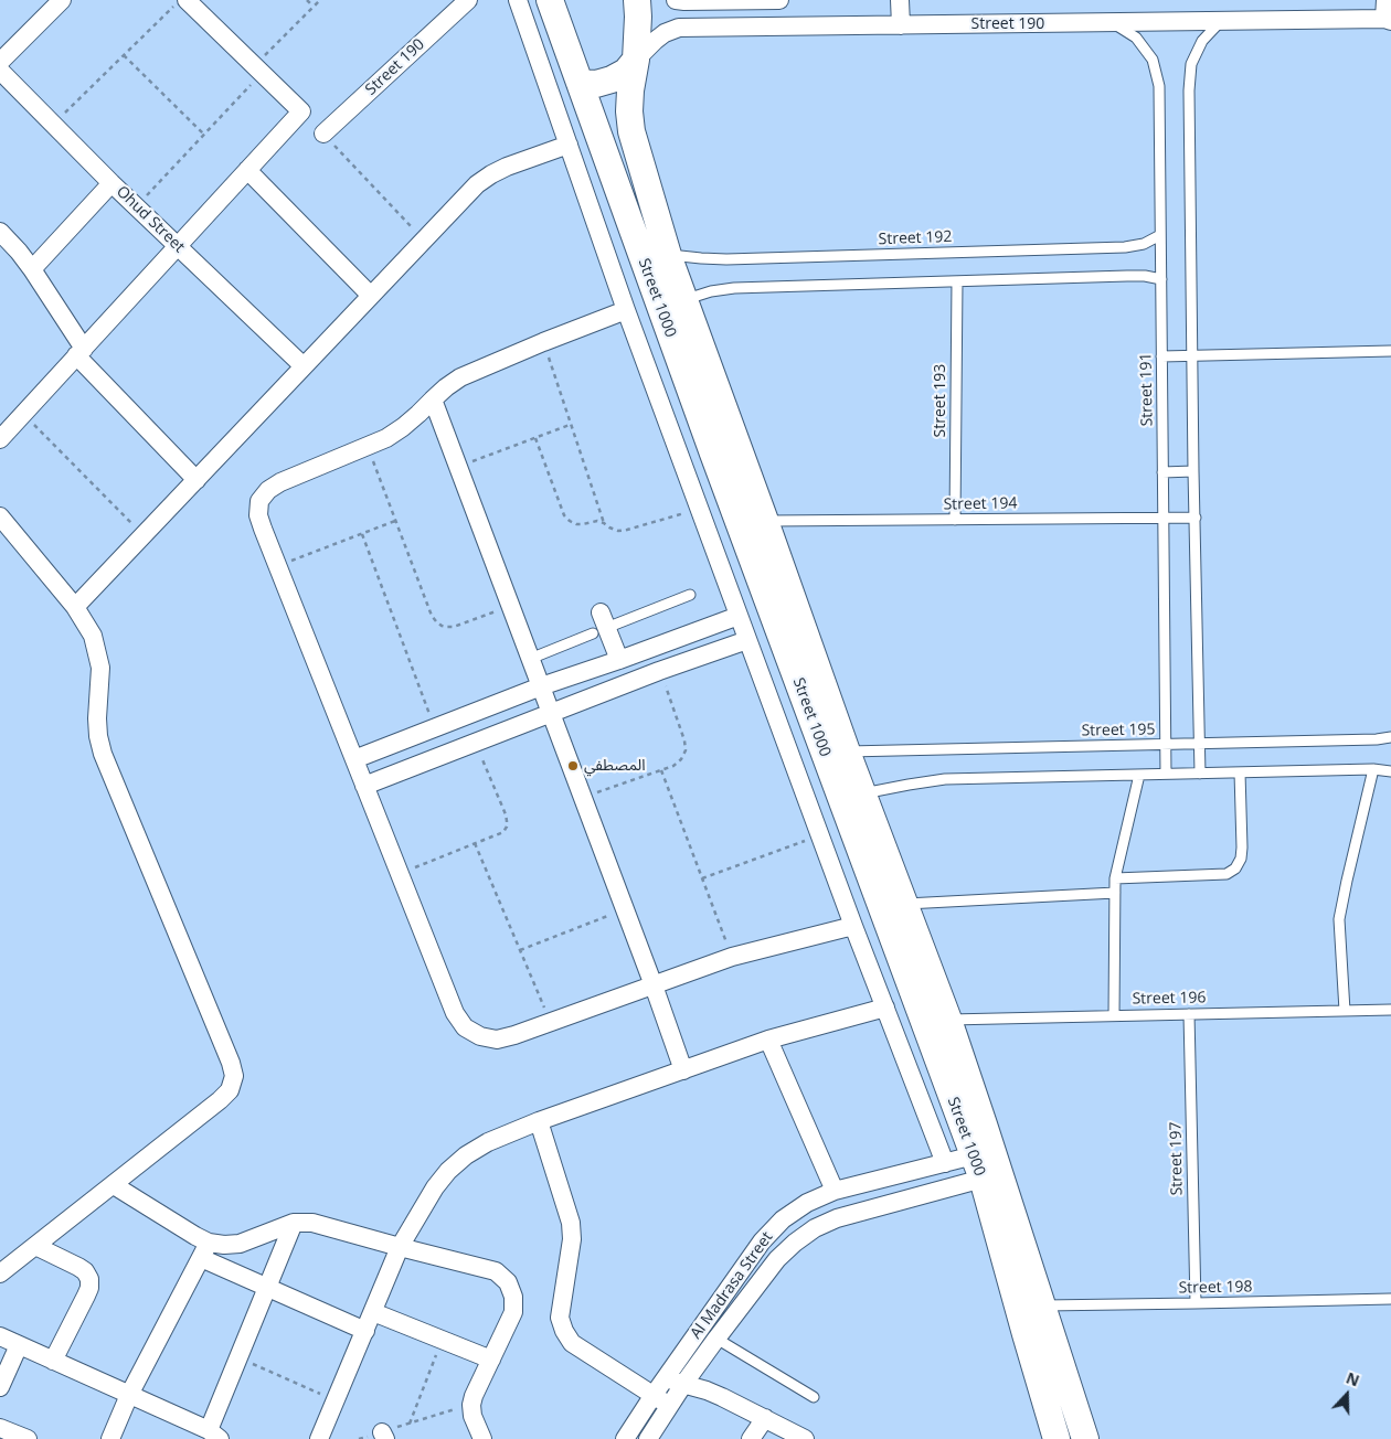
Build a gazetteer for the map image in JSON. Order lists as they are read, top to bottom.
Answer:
{
  "streets": {
    "street": [
      "Street 190",
      "Ohud Street",
      "Street 1000",
      "Al Madrasa Street"
    ],
    "lane": [
      "Street 192",
      "Street 191",
      "Street 193",
      "Street 194",
      "Street 195",
      "Street 196",
      "Street 197",
      "Street 198"
    ]
  },
  "crossings": [
    ["Street 190", "Street 1000"],
    ["Street 190", "Street 191"],
    ["Street 192", "Street 1000"],
    ["Street 192", "Street 191"],
    ["Street 1000", "Street 194"],
    ["Street 1000", "Street 195"],
    ["Street 1000", "Street 196"],
    ["Street 1000", "Al Madrasa Street"],
    ["Street 1000", "Street 198"],
    ["Street 191", "Street 194"],
    ["Street 191", "Street 195"],
    ["Street 193", "Street 194"],
    ["Street 196", "Street 197"],
    ["Street 197", "Street 198"]
  ],
  "places": ["المصطفي"],
  "north": "top"
}
